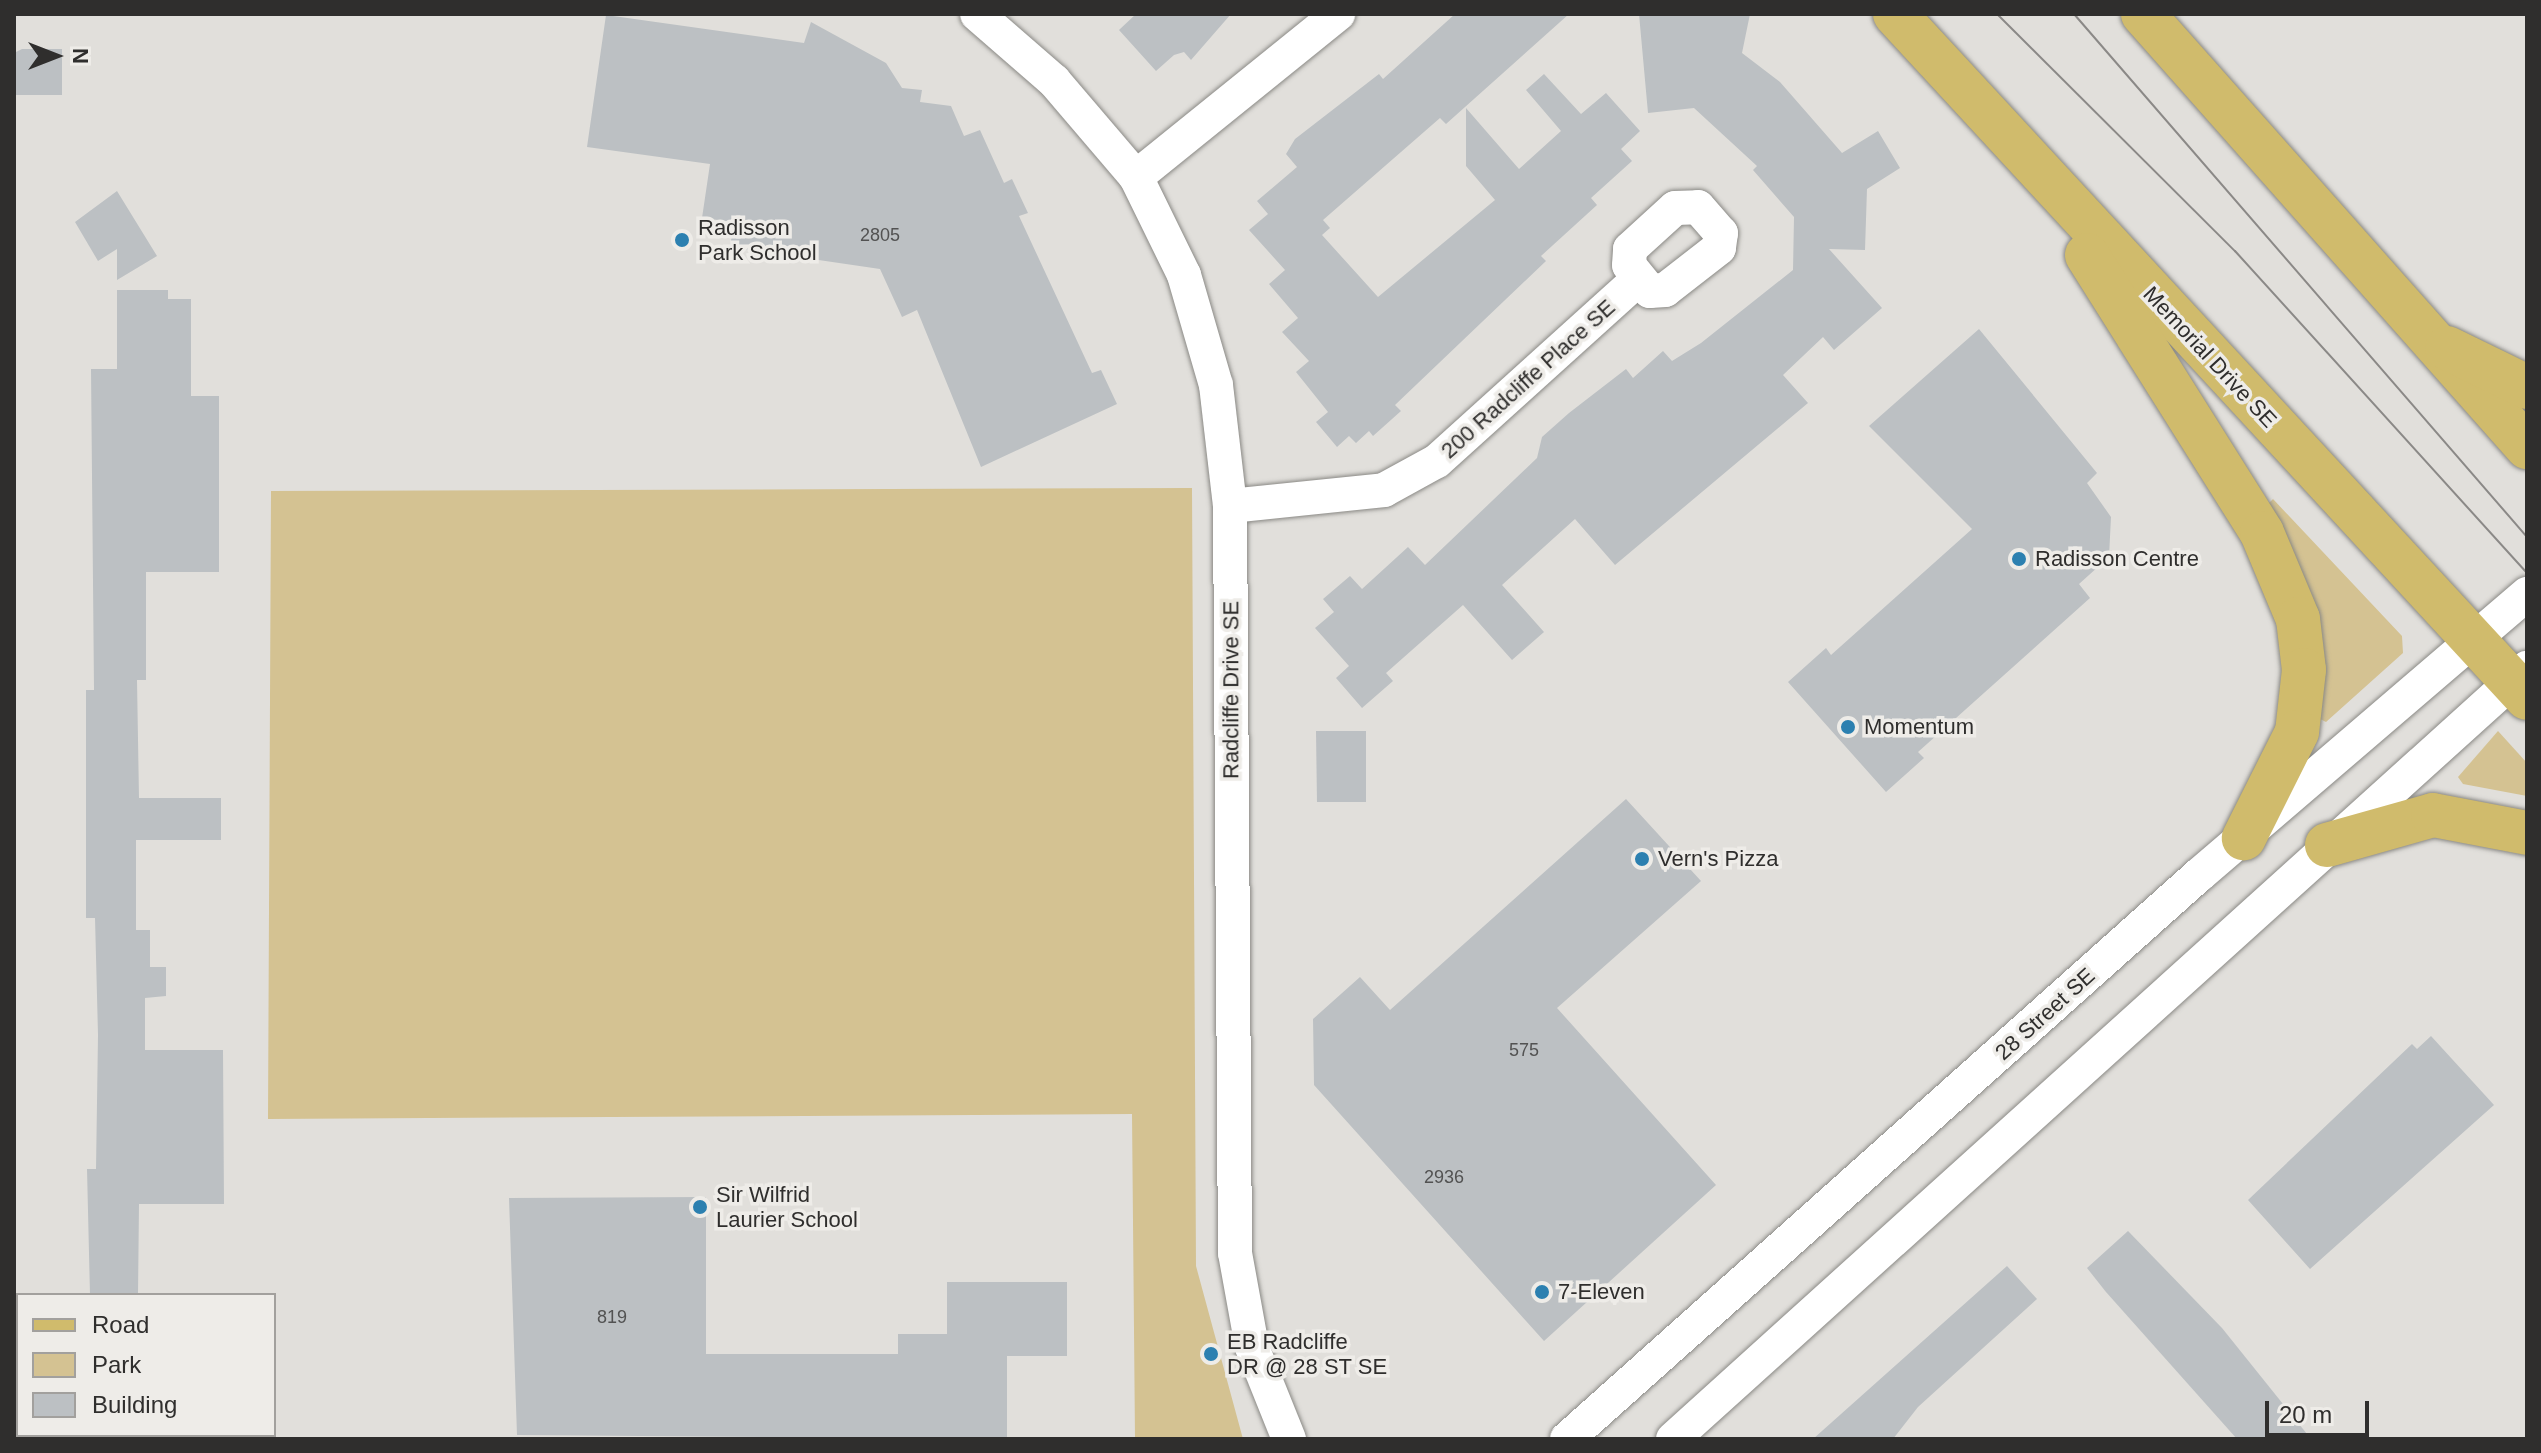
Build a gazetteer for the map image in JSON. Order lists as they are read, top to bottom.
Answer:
{
  "streets": {
    "main road": ["Memorial Drive SE"],
    "street": ["200 Radcliffe Place SE", "Radcliffe Drive SE", "28 Street SE"]
  },
  "crossings": [
    ["Memorial Drive SE", "28 Street SE"],
    ["200 Radcliffe Place SE", "Radcliffe Drive SE"]
  ],
  "places": [
    "Radisson Park School",
    "Radisson Centre",
    "Momentum",
    "Vern's Pizza",
    "Sir Wilfrid Laurier School",
    "7-Eleven",
    "EB Radcliffe DR @ 28 ST SE"
  ],
  "house_numbers": [
    "2805",
    "575",
    "2936",
    "819"
  ],
  "legend": ["Road", "Park", "Building"],
  "scale_bar": "20 m",
  "north": "right"
}
